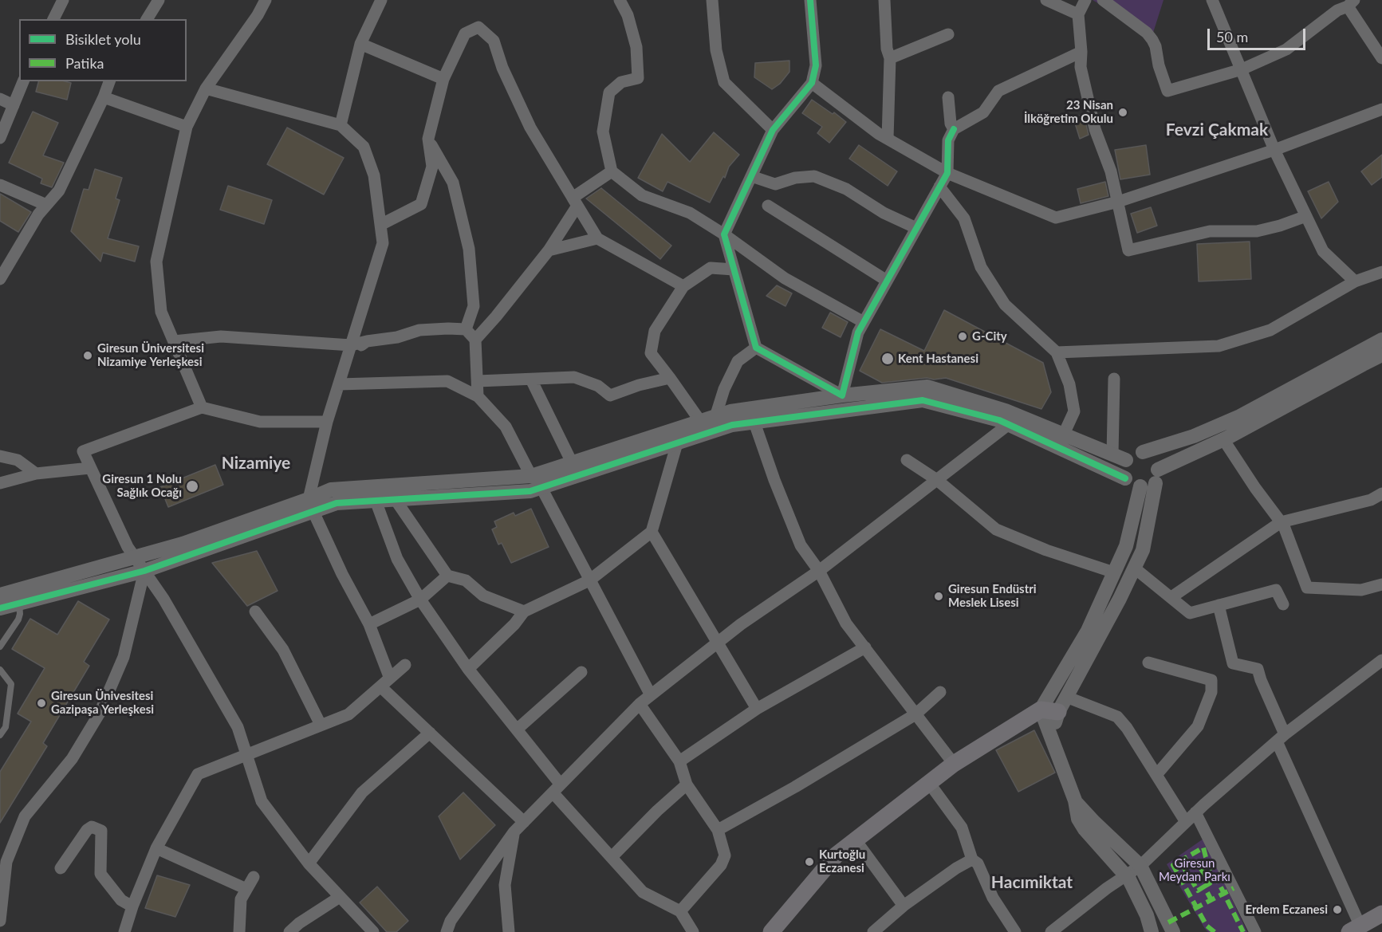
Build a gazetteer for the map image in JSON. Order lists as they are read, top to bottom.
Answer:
{
  "districts": ["Fevzi Çakmak", "Nizamiye", "Hacımiktat"],
  "parks": ["Giresun Meydan Parkı"],
  "places": [
    "23 Nisan İlköğretim Okulu",
    "G-City",
    "Giresun Üniversitesi Nizamiye Yerleşkesi",
    "Kent Hastanesi",
    "Giresun 1 Nolu Sağlık Ocağı",
    "Giresun Endüstri Meslek Lisesi",
    "Giresun Ünivesitesi Gazipaşa Yerleşkesi",
    "Kurtoğlu Eczanesi",
    "Erdem Eczanesi"
  ],
  "legend": ["Bisiklet yolu", "Patika"],
  "scale_bar": "50 m"
}
